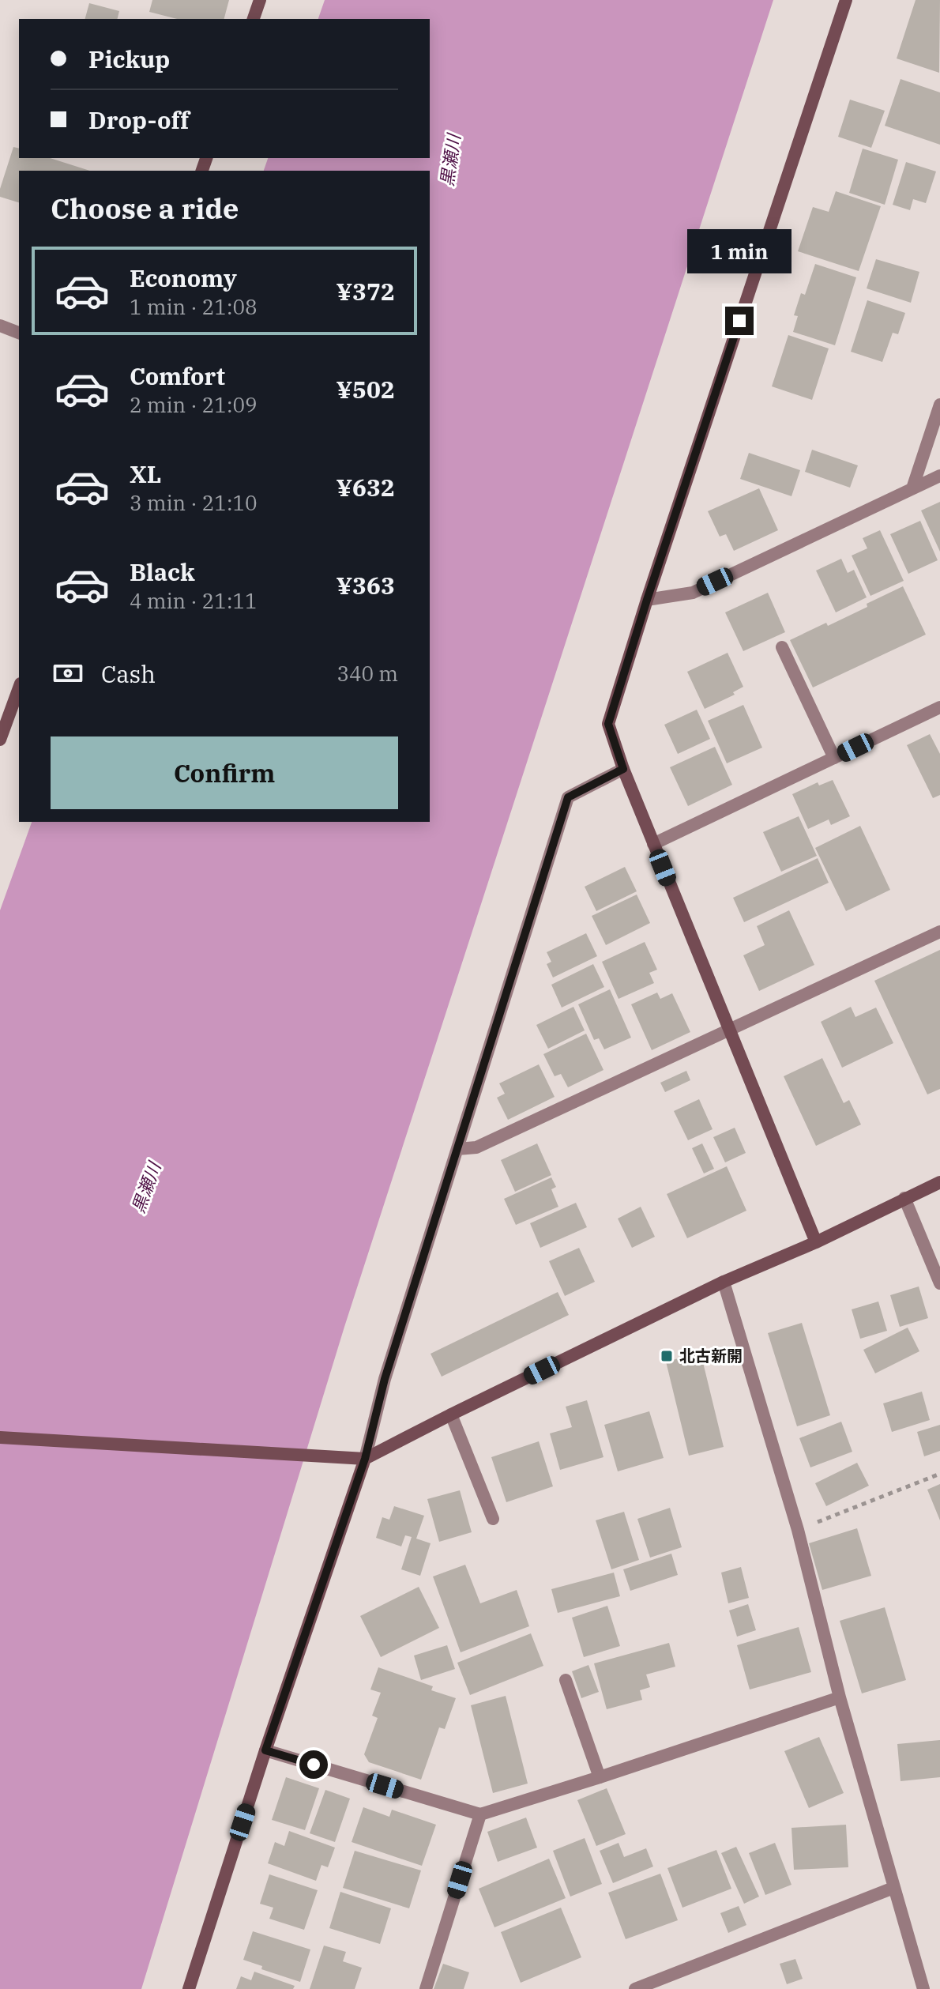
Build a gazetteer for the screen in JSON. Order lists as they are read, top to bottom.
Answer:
{
  "water": ["黒瀬川"],
  "places": {
    "transit": ["北古新開"]
  },
  "page": {
    "banner": ["Pickup", "Drop-off"],
    "heading": "Choose a ride",
    "bubble": "1 min",
    "list": [
      {
        "name": "Economy",
        "note": "1 min · 21:08",
        "value": "¥372"
      },
      {
        "name": "Comfort",
        "note": "2 min · 21:09",
        "value": "¥502"
      },
      {
        "name": "XL",
        "note": "3 min · 21:10",
        "value": "¥632"
      },
      {
        "name": "Black",
        "note": "4 min · 21:11",
        "value": "¥363"
      }
    ],
    "pay": ["Cash", "340 m"],
    "buttons": "Confirm"
  }
}
